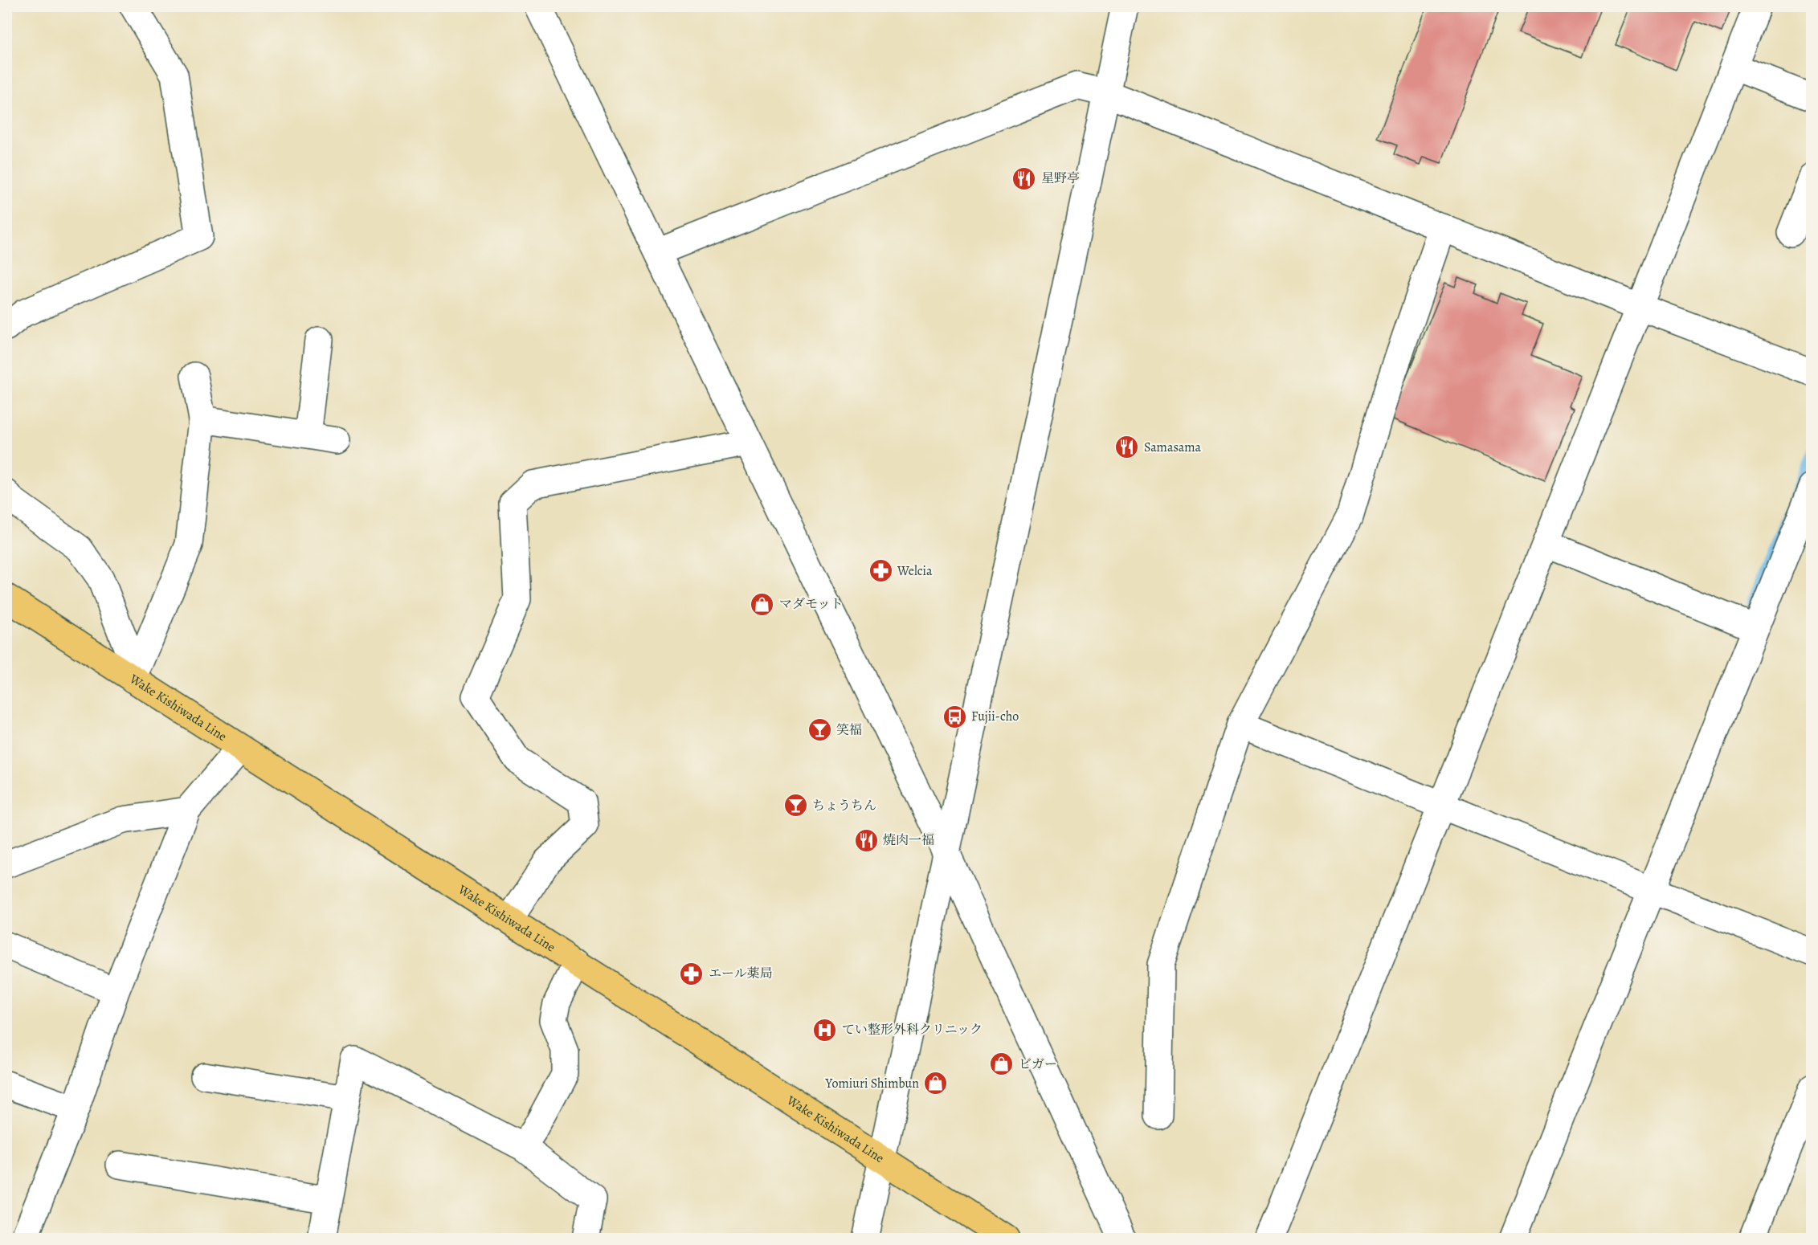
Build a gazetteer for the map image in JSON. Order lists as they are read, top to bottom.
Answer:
{
  "streets": {
    "main road": ["Wake Kishiwada Line"]
  },
  "places": {
    "restaurant": ["星野亭", "Samasama", "焼肉一福"],
    "pharmacy": ["Welcia", "エール薬局"],
    "shop": ["マダモット", "ビガー", "Yomiuri Shimbun"],
    "bus stop": ["Fujii-cho"],
    "bar": ["笑福", "ちょうちん"],
    "hospital": ["てい整形外科クリニック"]
  }
}
